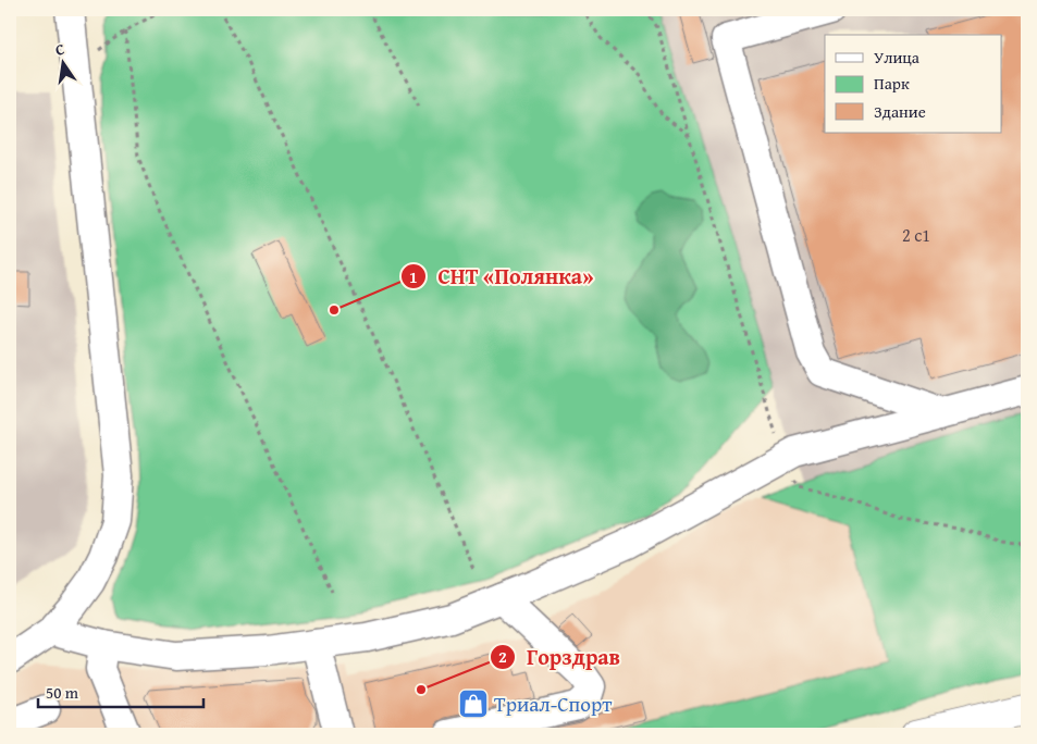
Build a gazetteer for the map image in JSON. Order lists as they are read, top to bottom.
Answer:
{
  "places": {
    "other": ["СНТ «Полянка»", "Горздрав"],
    "shop": ["Триал-Спорт"]
  },
  "house_numbers": ["2 c1"],
  "legend": ["Улица", "Парк", "Здание"],
  "scale_bar": "50 m",
  "north": "top"
}
